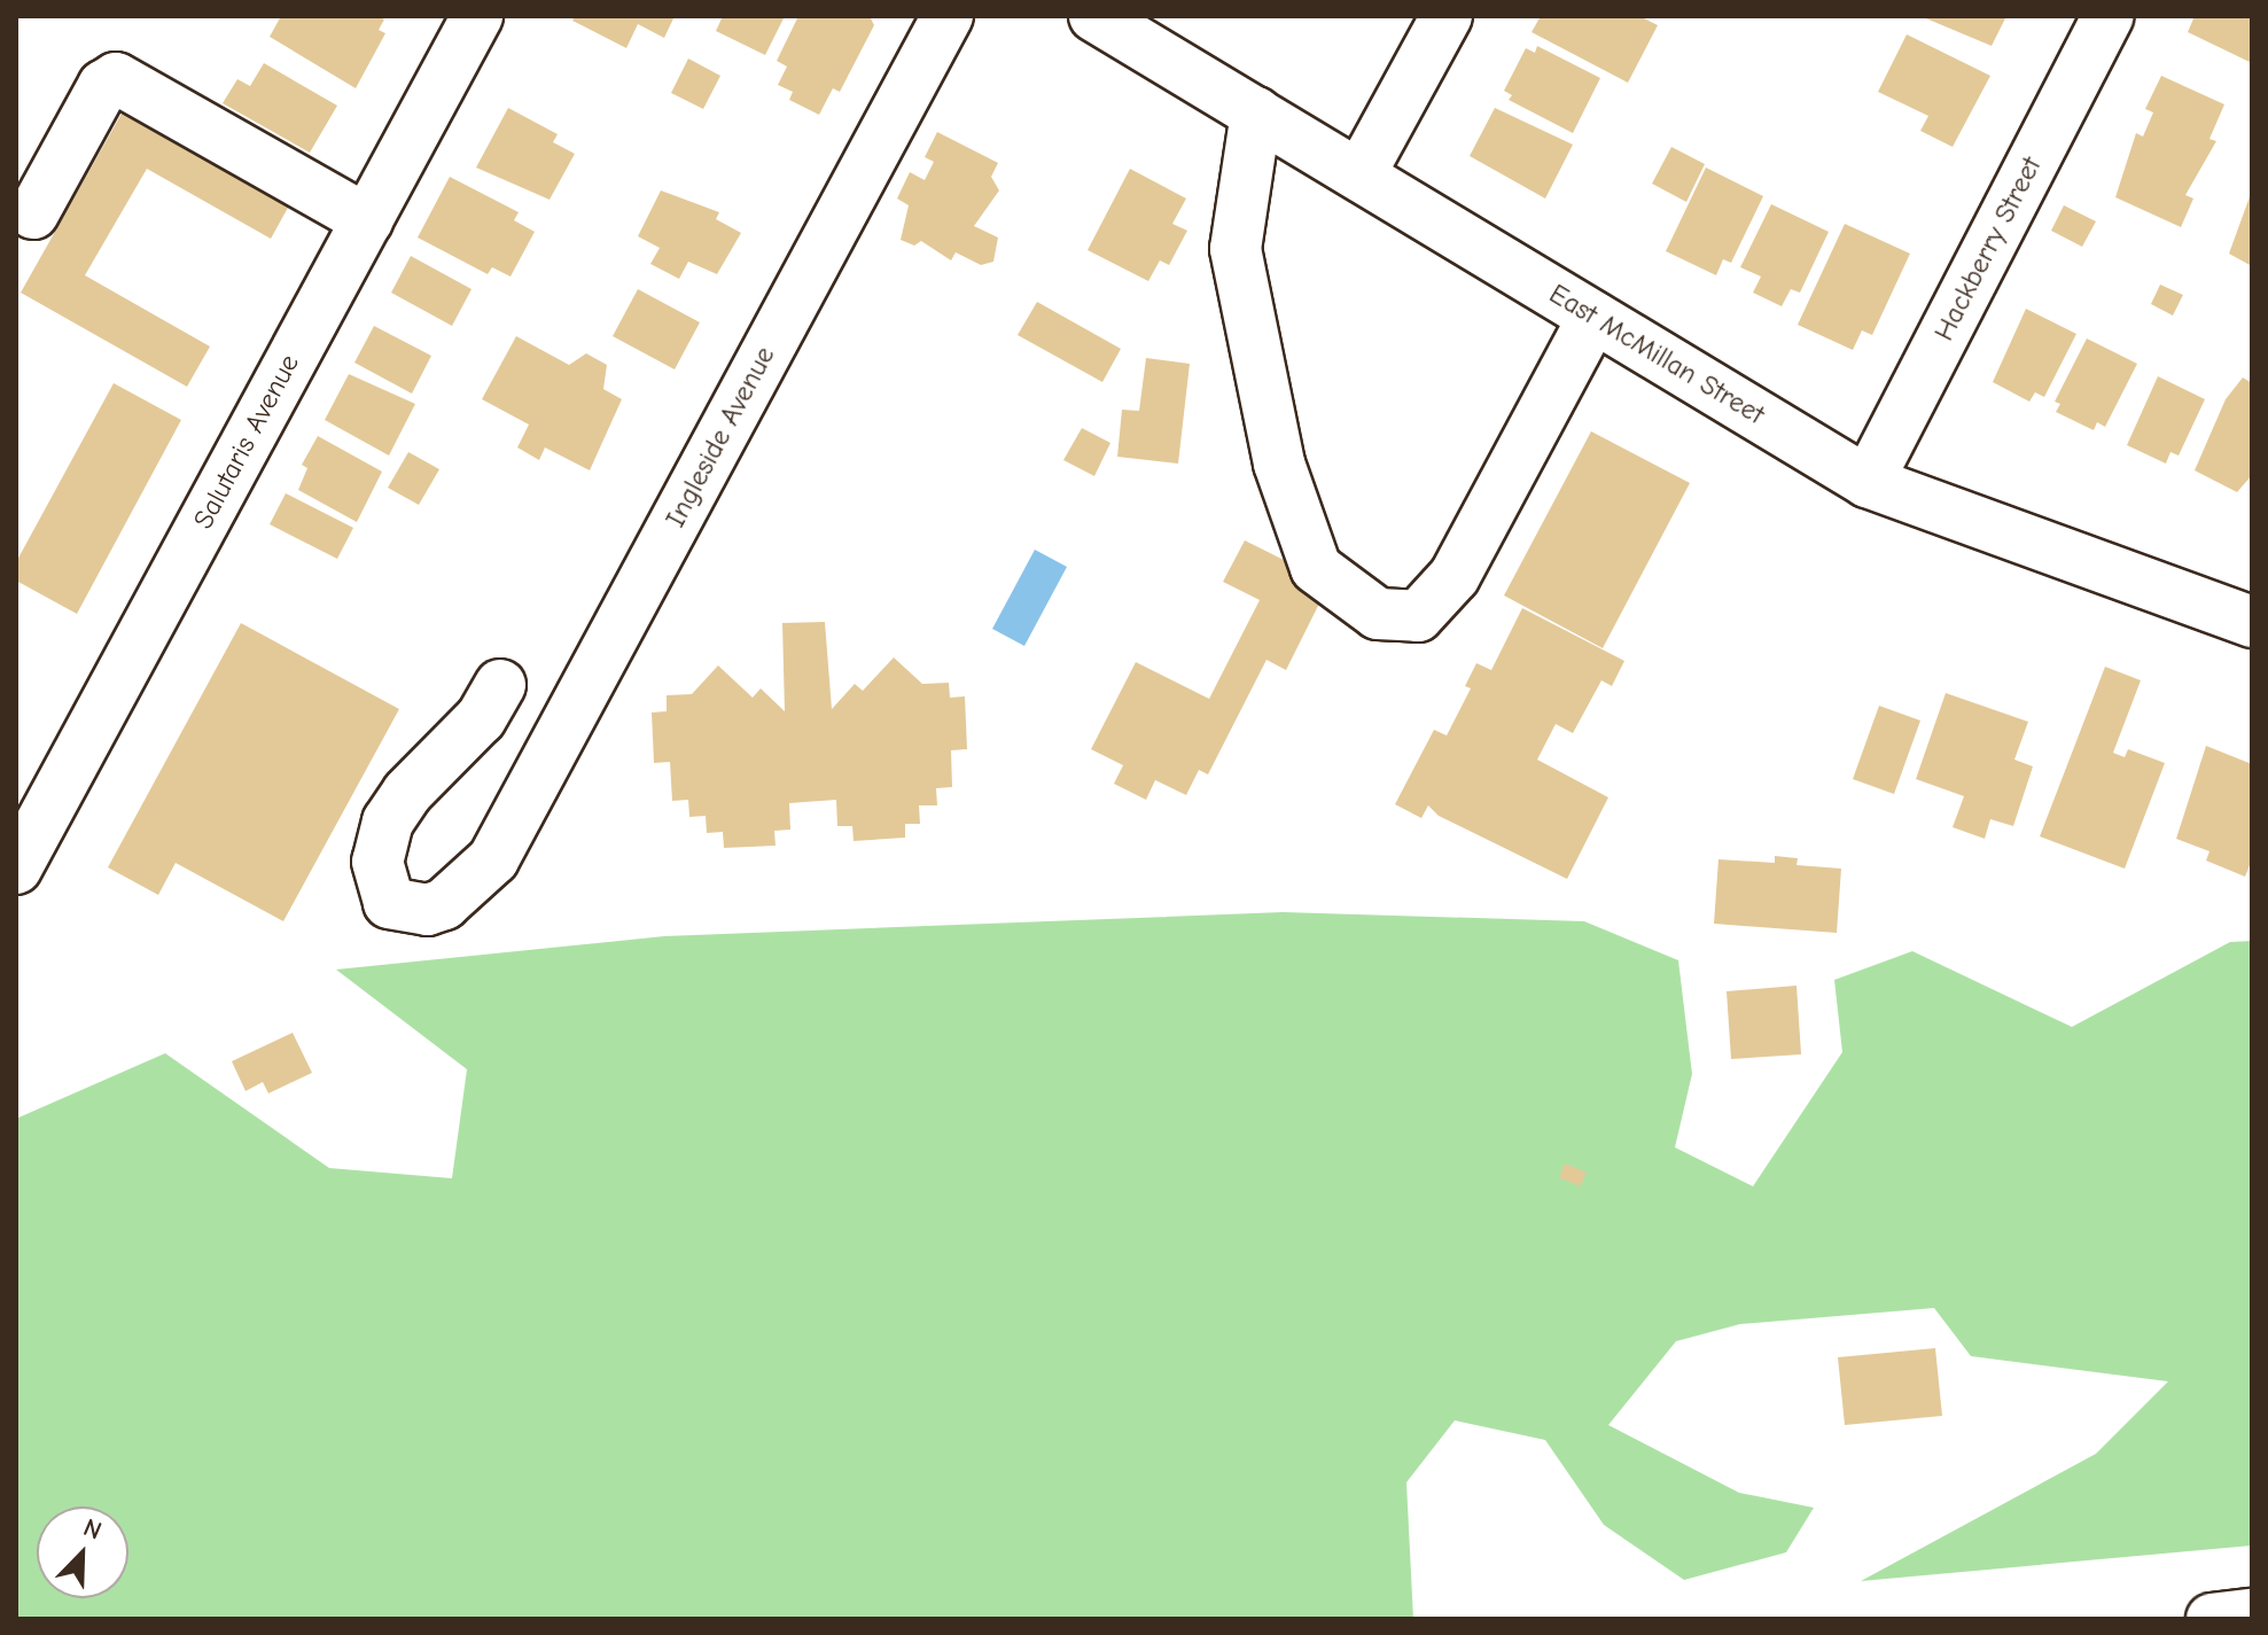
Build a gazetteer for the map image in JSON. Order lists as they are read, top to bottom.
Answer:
{
  "streets": {
    "main road": [
      "Hackberry Street",
      "East McMillan Street",
      "Ingleside Avenue",
      "Salutaris Avenue"
    ]
  },
  "crossings": [
    ["Hackberry Street", "East McMillan Street"]
  ],
  "north": "top right"
}
